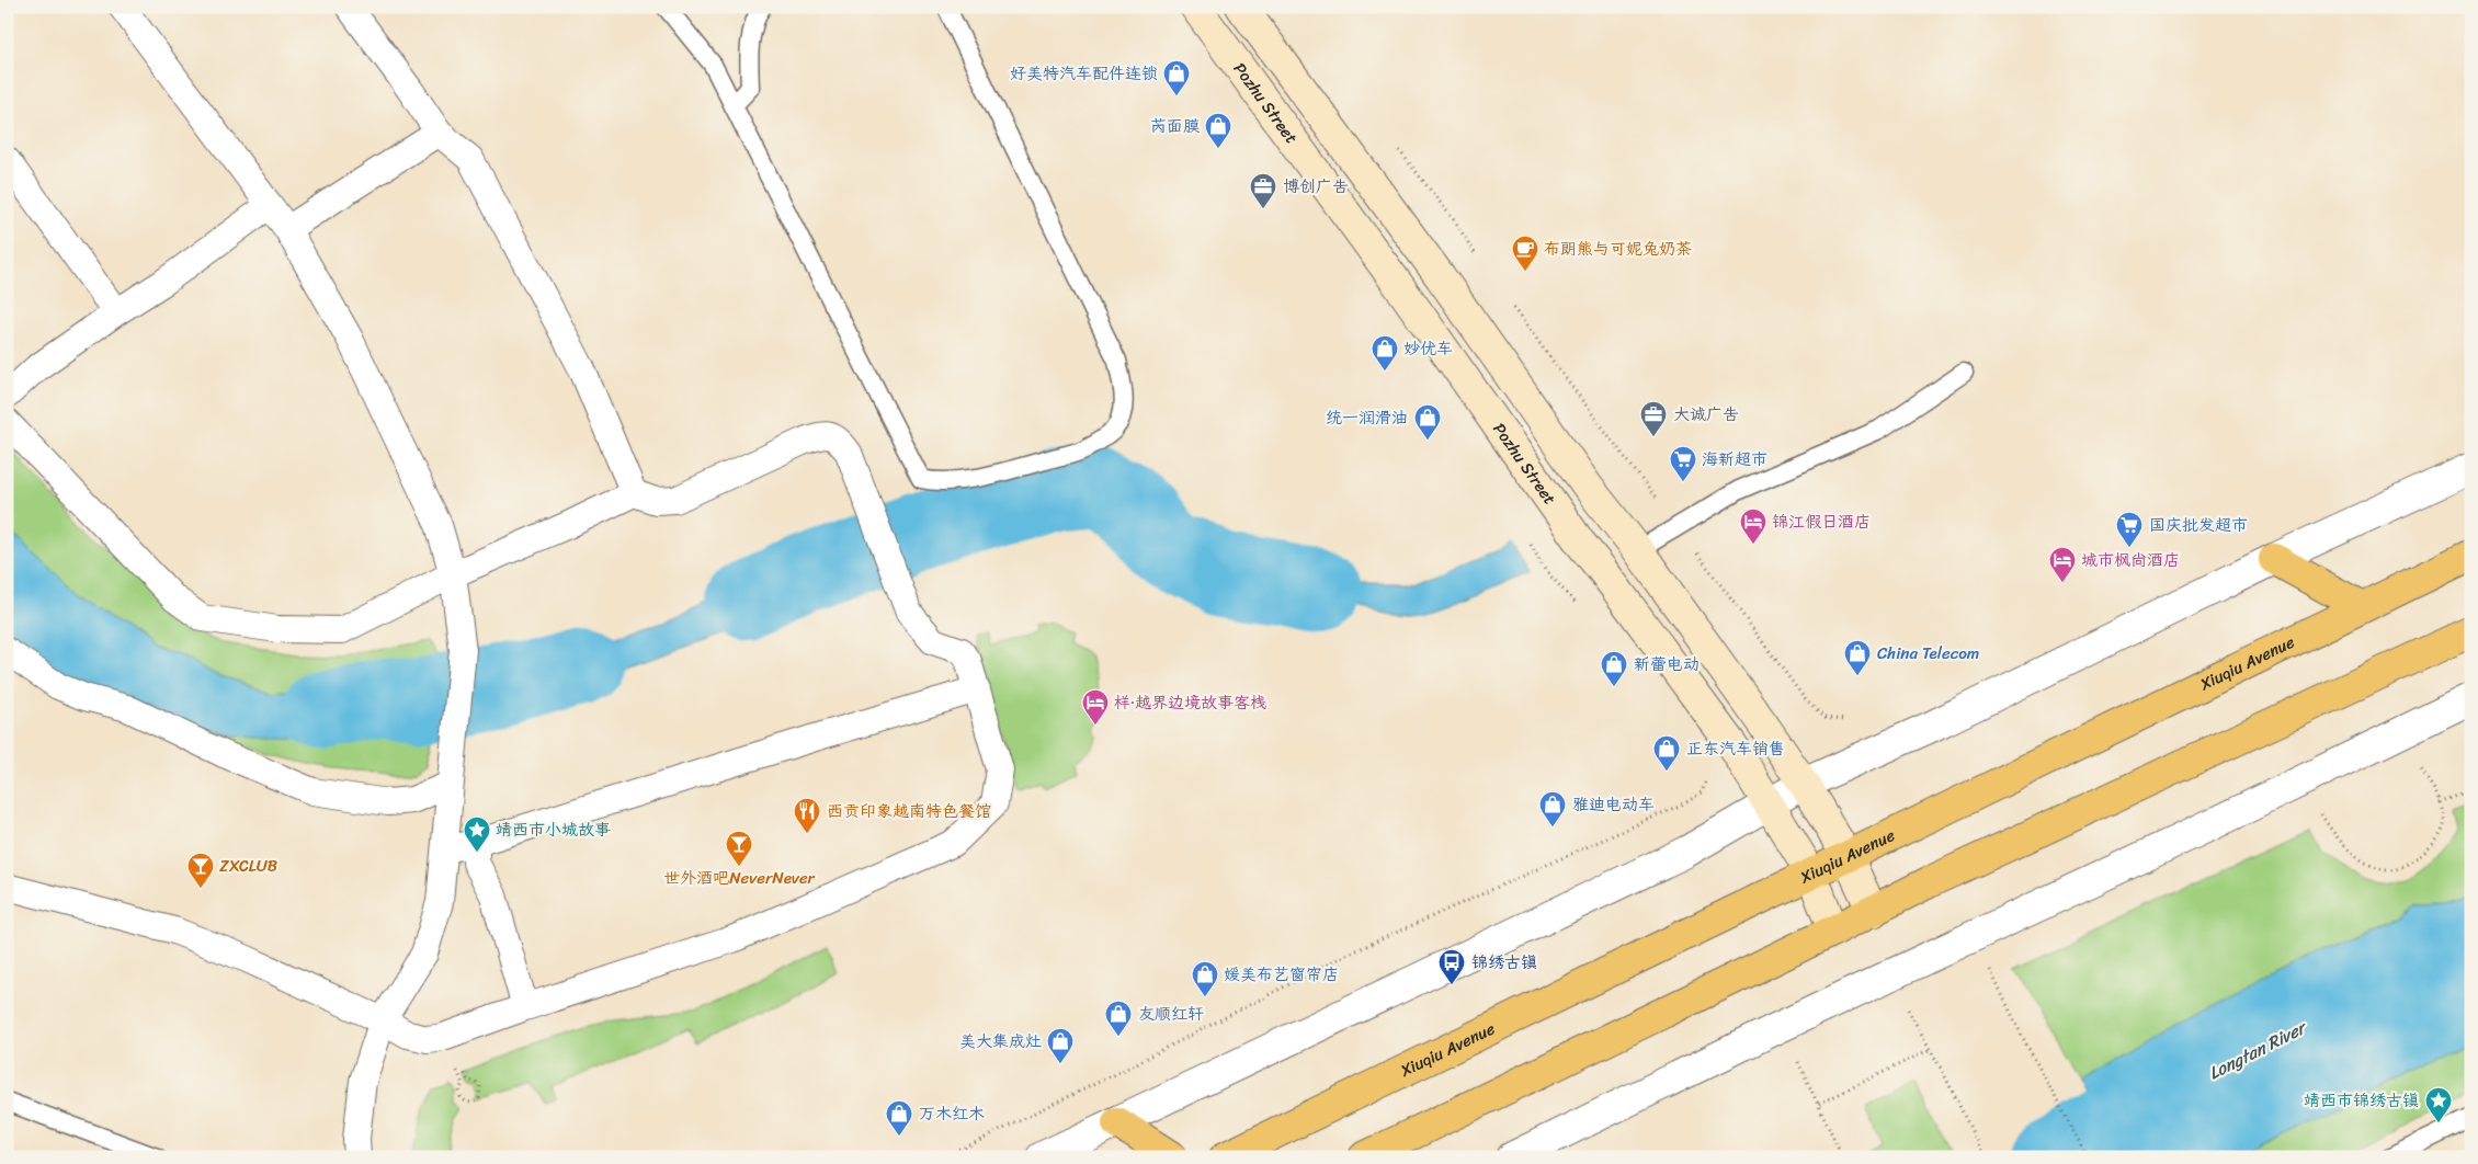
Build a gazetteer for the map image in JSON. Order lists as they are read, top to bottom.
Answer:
{
  "streets": {
    "main road": ["Pozhu Street", "Xiuqiu Avenue"]
  },
  "crossings": [
    ["Pozhu Street", "Xiuqiu Avenue"]
  ],
  "water": ["Longtan River"],
  "places": {
    "shop": [
      "好美特汽车配件连锁",
      "芮面膜",
      "妙优车",
      "统一润滑油",
      "China Telecom",
      "新蕾电动",
      "正东汽车销售",
      "雅迪电动车",
      "媛美布艺窗帘店",
      "友顺红轩",
      "美大集成灶",
      "万木红木"
    ],
    "office": ["博创广告", "大诚广告"],
    "cafe": ["布朗熊与可妮兔奶茶"],
    "supermarket": ["海新超市", "国庆批发超市"],
    "hotel": ["锦江假日酒店", "城市枫尚酒店", "样·越界边境故事客栈"],
    "restaurant": ["西贡印象越南特色餐馆"],
    "place": ["靖西市小城故事", "靖西市锦绣古镇"],
    "bar": ["世外酒吧NeverNever", "ZXCLUB"],
    "bus stop": ["锦绣古镇"]
  }
}
